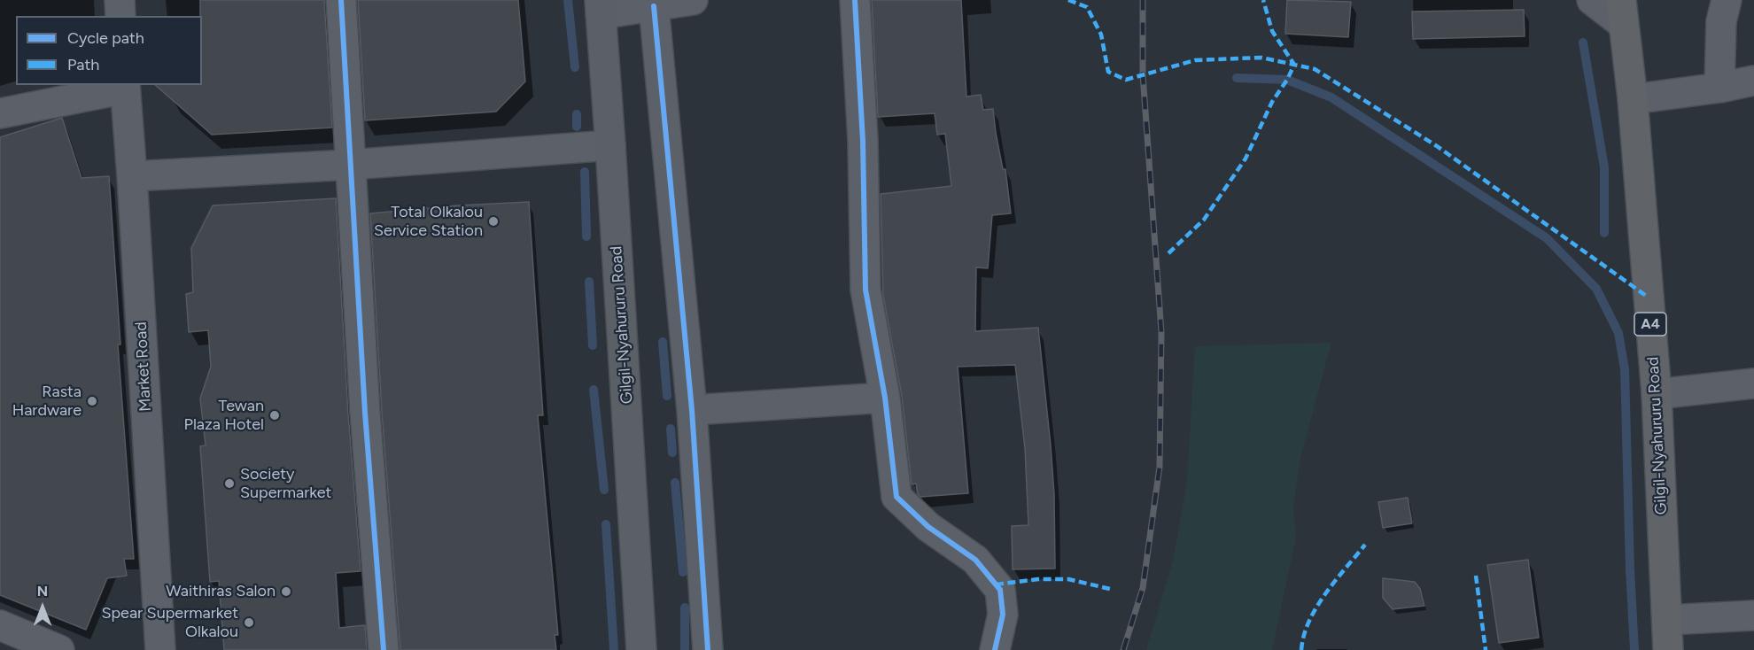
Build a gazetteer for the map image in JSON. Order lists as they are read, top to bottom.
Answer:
{
  "streets": {
    "highway": ["A4", "Gilgil-Nyahururu Road"],
    "street": ["Market Road"]
  },
  "places": [
    "Total Olkalou Service Station",
    "Rasta Hardware",
    "Tewan Plaza Hotel",
    "Society Supermarket",
    "Waithiras Salon",
    "Spear Supermarket Olkalou"
  ],
  "legend": ["Cycle path", "Path"],
  "north": "top"
}
